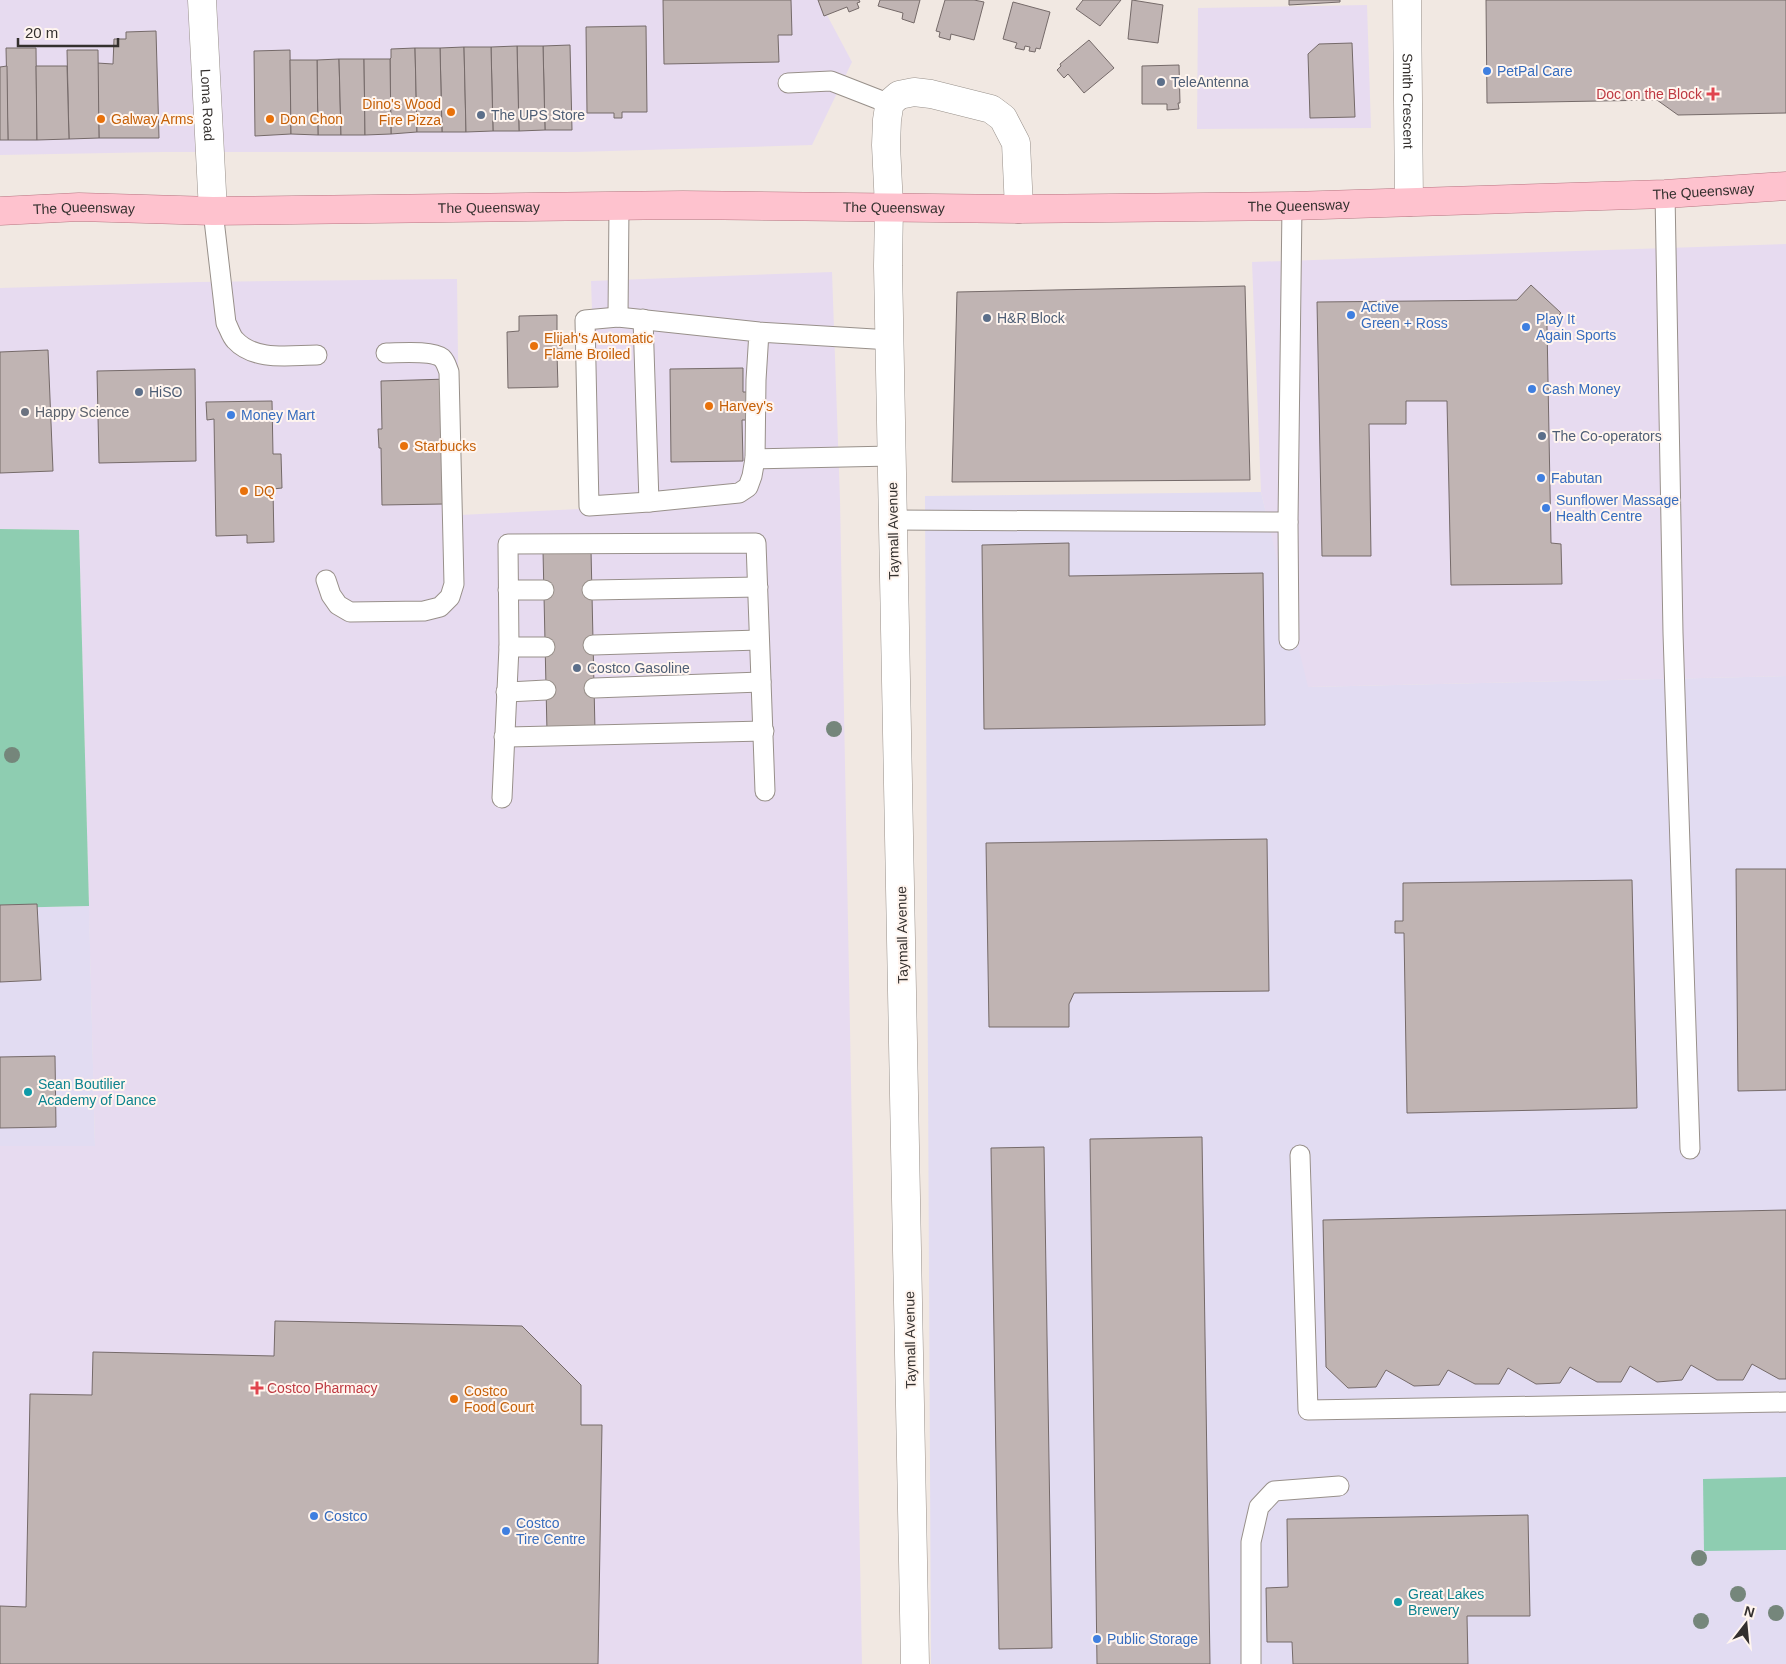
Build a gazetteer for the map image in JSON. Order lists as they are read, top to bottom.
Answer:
{
  "streets": {
    "main road": ["The Queensway"],
    "street": ["Smith Crescent", "Loma Road", "Taymall Avenue"]
  },
  "crossings": [
    ["Smith Crescent", "The Queensway"],
    ["Loma Road", "The Queensway"],
    ["The Queensway", "Taymall Avenue"]
  ],
  "places": {
    "other": [
      "PetPal Care",
      "TeleAntenna",
      "Dino's Wood Fire Pizza",
      "The UPS Store",
      "Galway Arms",
      "Don Chon",
      "Active Green + Ross",
      "H&R Block",
      "Play It Again Sports",
      "Elijah's Automatic Flame Broiled",
      "Cash Money",
      "HiSO",
      "Harvey's",
      "Happy Science",
      "Money Mart",
      "The Co-operators",
      "Starbucks",
      "Fabutan",
      "DQ",
      "Sunflower Massage Health Centre",
      "Costco Gasoline",
      "Sean Boutilier Academy of Dance",
      "Costco Food Court",
      "Costco",
      "Costco Tire Centre",
      "Great Lakes Brewery",
      "Public Storage"
    ],
    "health": ["Doc on the Block", "Costco Pharmacy"]
  },
  "scale_bar": "20 m",
  "north": "top"
}
